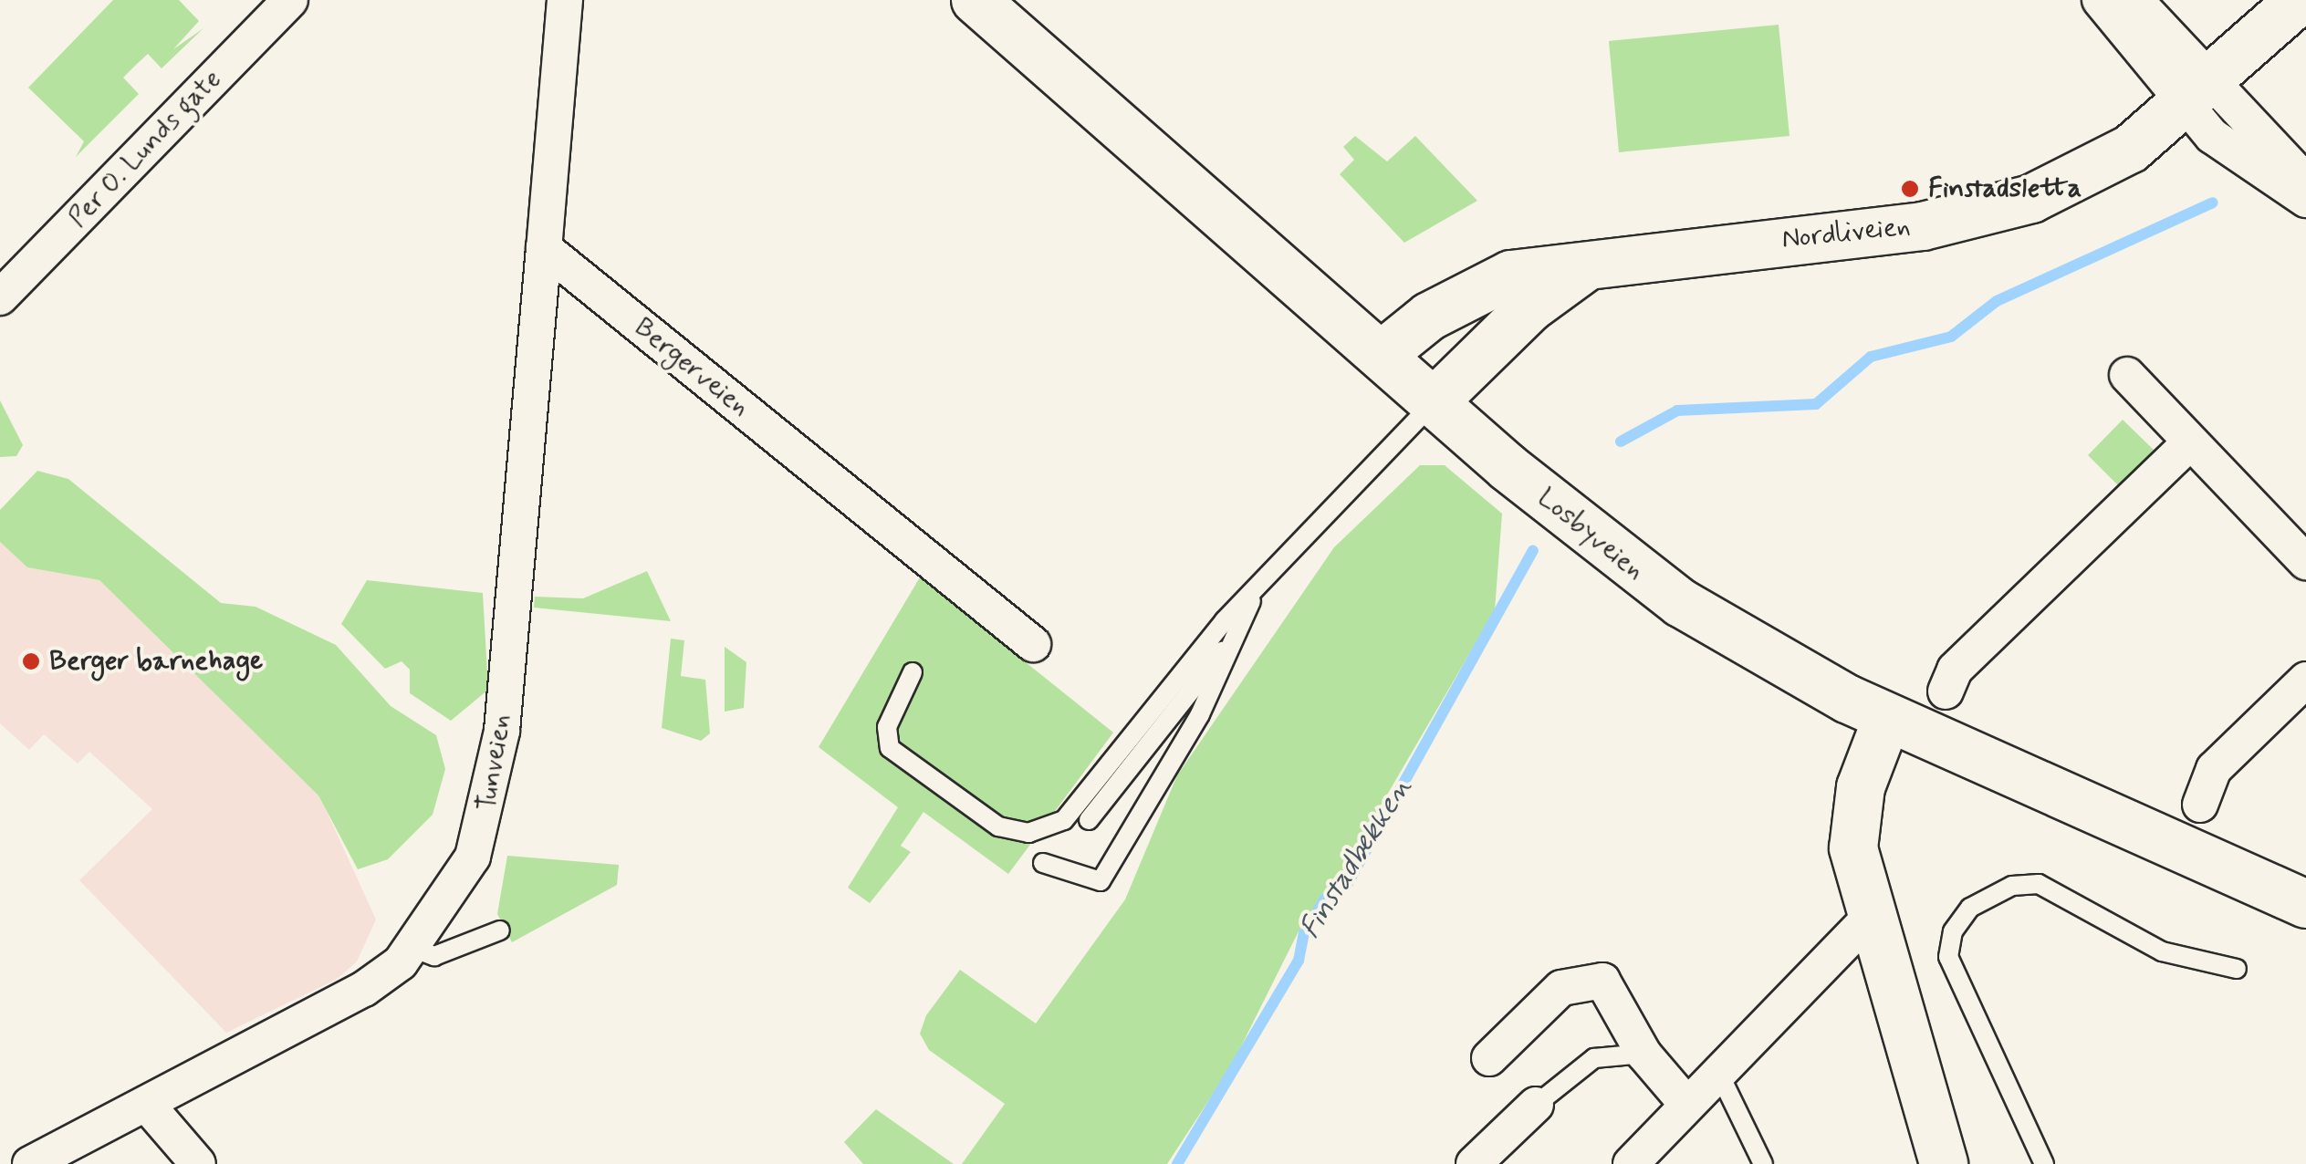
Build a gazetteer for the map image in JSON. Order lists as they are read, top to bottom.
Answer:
{
  "streets": {
    "main road": ["Nordliveien", "Losbyveien"],
    "street": ["Per O. Lunds gate", "Bergerveien", "Tunveien"]
  },
  "crossings": [
    ["Nordliveien", "Losbyveien"],
    ["Bergerveien", "Tunveien"]
  ],
  "water": ["Finstadbekken"],
  "places": ["Finstadsletta", "Berger barnehage"]
}
